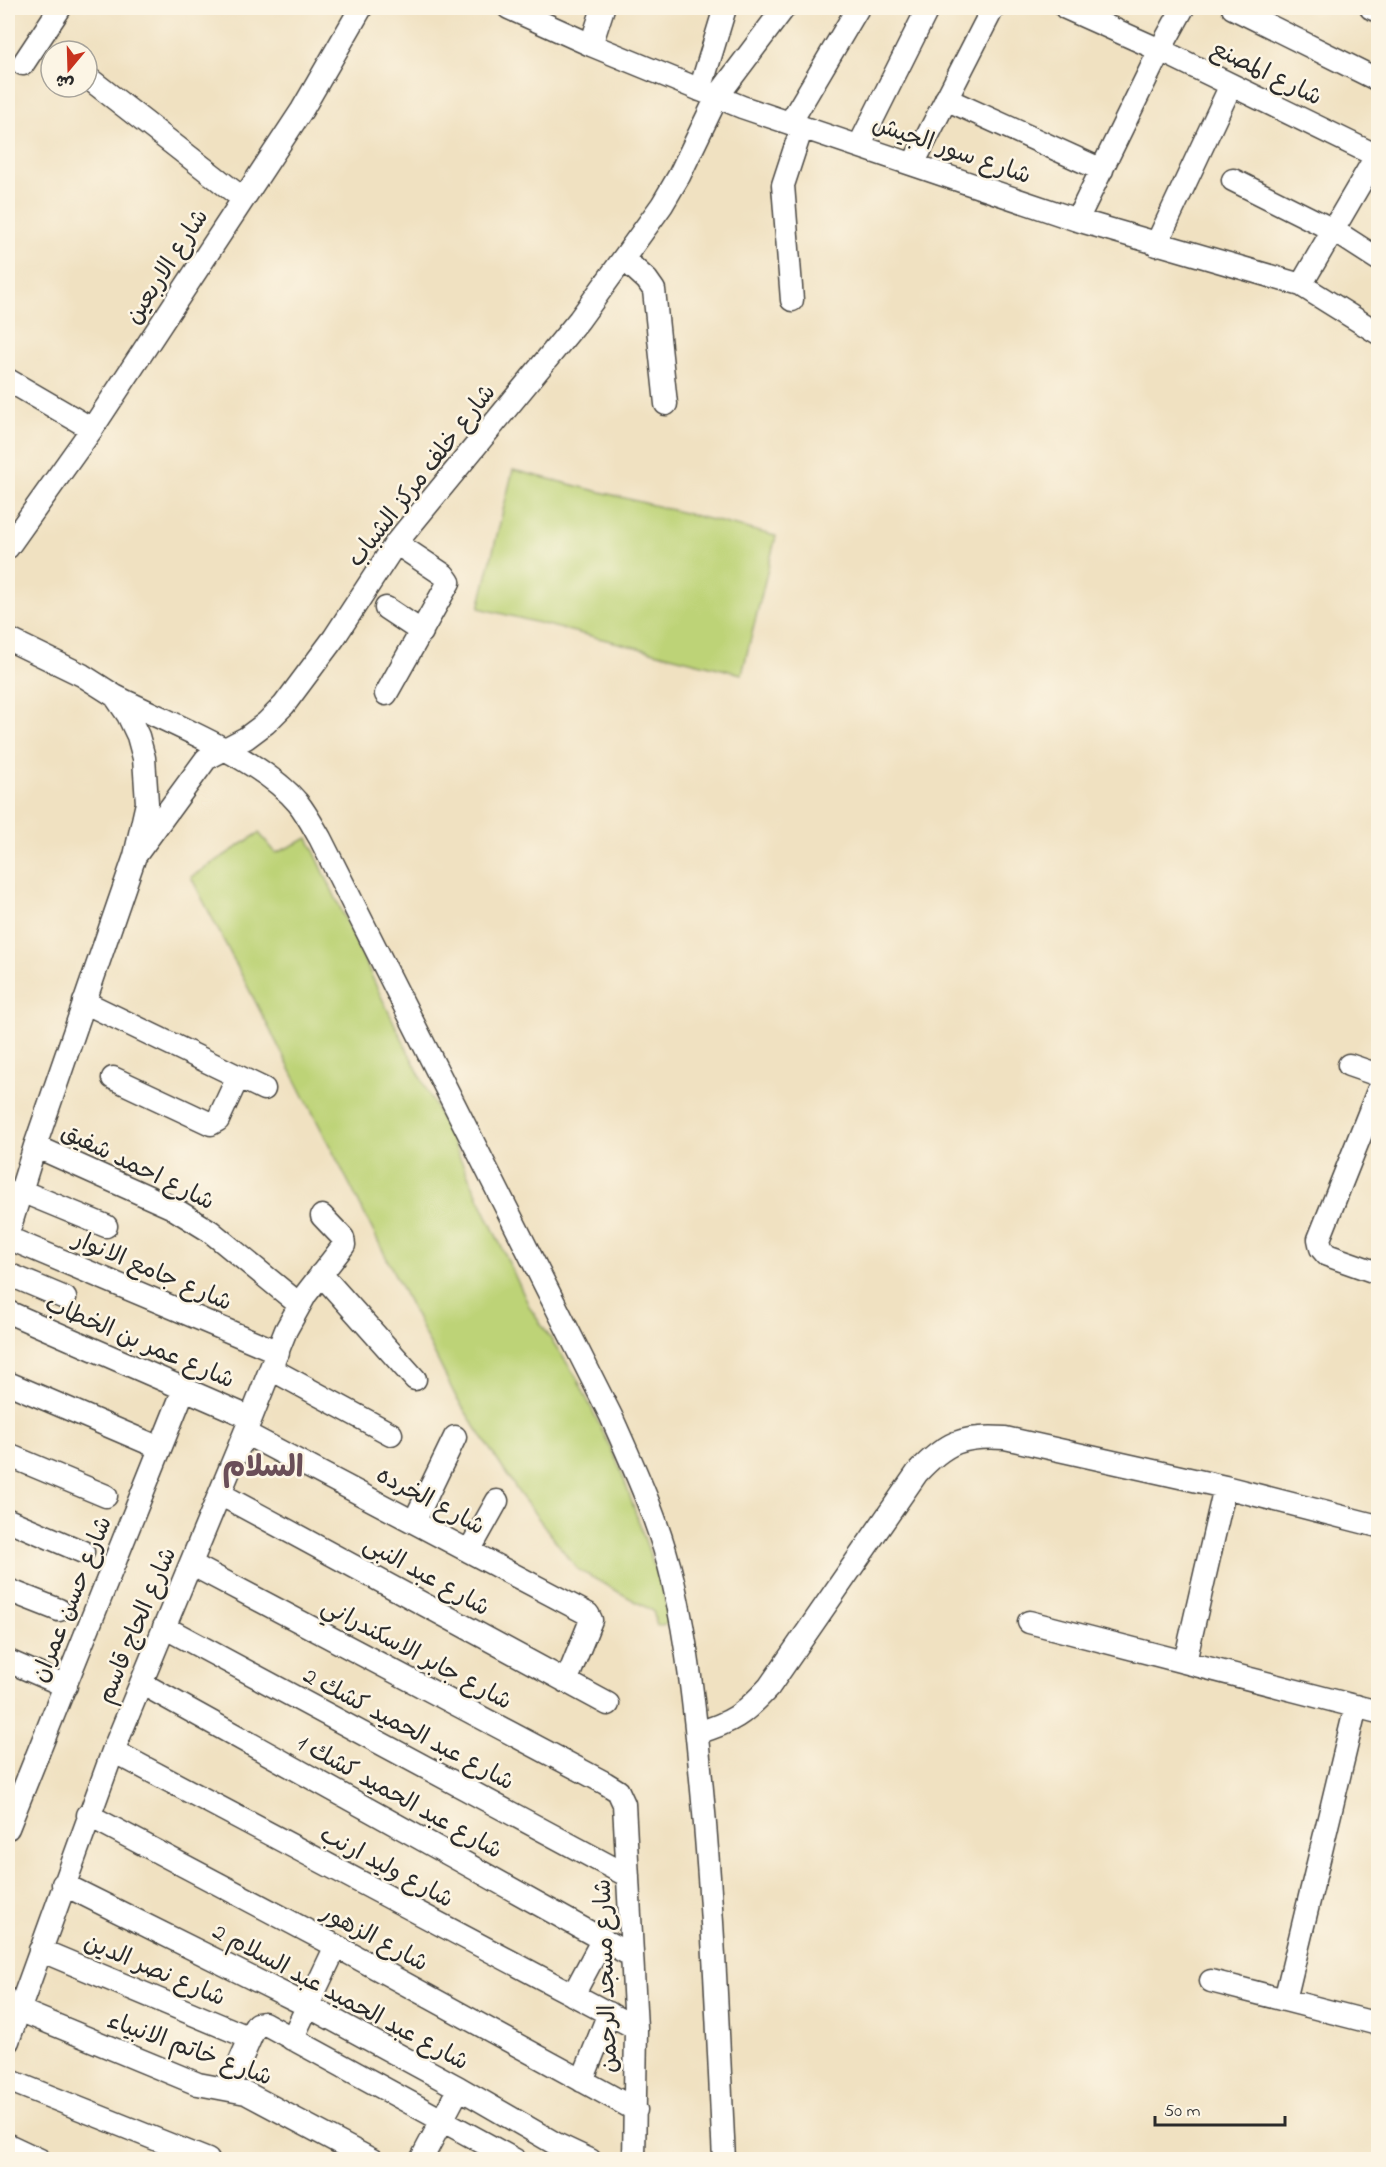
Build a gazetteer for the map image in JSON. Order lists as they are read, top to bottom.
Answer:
{
  "streets": {
    "street": [
      "شارع المصنع",
      "شارع سور الجيش",
      "شارع الاربعين",
      "شارع خلف مركز الشباب",
      "شارع احمد شفيق",
      "شارع جامع الانوار",
      "شارع عمر بن الخطاب",
      "شارع الخرده",
      "شارع عبد النبى",
      "شارع حسن عمران",
      "شارع الحاج قاسم",
      "شارع جابر الاسكندراني",
      "شارع عبد الحميد كشك 2",
      "شارع عبد الحميد كشك 1",
      "شارع وليد ارنب",
      "شارع الزهور",
      "شارع نصر الدين",
      "شارع مسجد الرحمن",
      "شارع عبد الحميد عبد السلام 2",
      "شارع خاتم الانبياء"
    ]
  },
  "crossings": [
    ["شارع سور الجيش", "شارع خلف مركز الشباب"],
    ["شارع احمد شفيق", "شارع الحاج قاسم"],
    ["شارع جامع الانوار", "شارع الحاج قاسم"],
    ["شارع عمر بن الخطاب", "شارع الخرده"],
    ["شارع عمر بن الخطاب", "شارع حسن عمران"],
    ["شارع عمر بن الخطاب", "شارع الحاج قاسم"],
    ["شارع الخرده", "شارع عبد النبى"],
    ["شارع الخرده", "شارع الحاج قاسم"],
    ["شارع عبد النبى", "شارع الحاج قاسم"],
    ["شارع الحاج قاسم", "شارع جابر الاسكندراني"],
    ["شارع الحاج قاسم", "شارع عبد الحميد كشك 2"],
    ["شارع الحاج قاسم", "شارع عبد الحميد كشك 1"],
    ["شارع الحاج قاسم", "شارع وليد ارنب"],
    ["شارع الحاج قاسم", "شارع الزهور"],
    ["شارع الحاج قاسم", "شارع نصر الدين"],
    ["شارع الحاج قاسم", "شارع عبد الحميد عبد السلام 2"],
    ["شارع الحاج قاسم", "شارع خاتم الانبياء"],
    ["شارع جابر الاسكندراني", "شارع مسجد الرحمن"],
    ["شارع عبد الحميد كشك 2", "شارع مسجد الرحمن"],
    ["شارع عبد الحميد كشك 1", "شارع مسجد الرحمن"],
    ["شارع وليد ارنب", "شارع مسجد الرحمن"],
    ["شارع الزهور", "شارع مسجد الرحمن"]
  ],
  "districts": ["السلام"],
  "scale_bar": "50 m",
  "north": "bottom"
}
